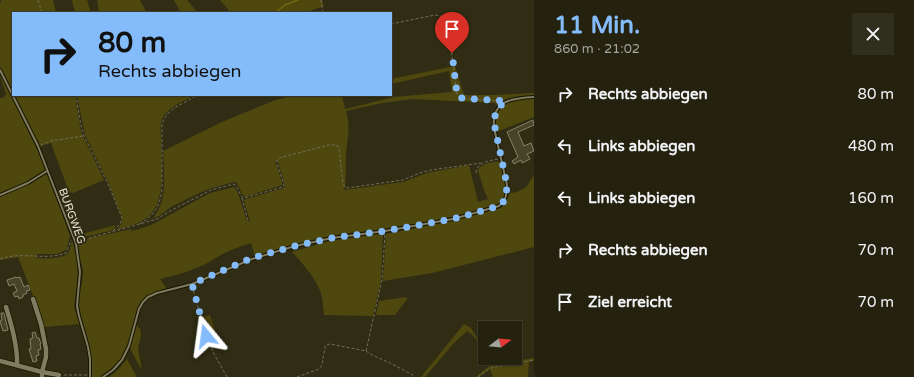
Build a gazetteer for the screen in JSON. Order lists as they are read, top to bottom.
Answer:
{
  "streets": {
    "lane": ["BURGWEG"]
  },
  "north": "right",
  "page": {
    "heading": ["11 Min.", "860 m · 21:02"],
    "turn": ["80 m", "Rechts abbiegen"],
    "list": [
      {
        "name": "Rechts abbiegen",
        "value": "80 m"
      },
      {
        "name": "Links abbiegen",
        "value": "480 m"
      },
      {
        "name": "Links abbiegen",
        "value": "160 m"
      },
      {
        "name": "Rechts abbiegen",
        "value": "70 m"
      },
      {
        "name": "Ziel erreicht",
        "value": "70 m"
      }
    ]
  }
}
